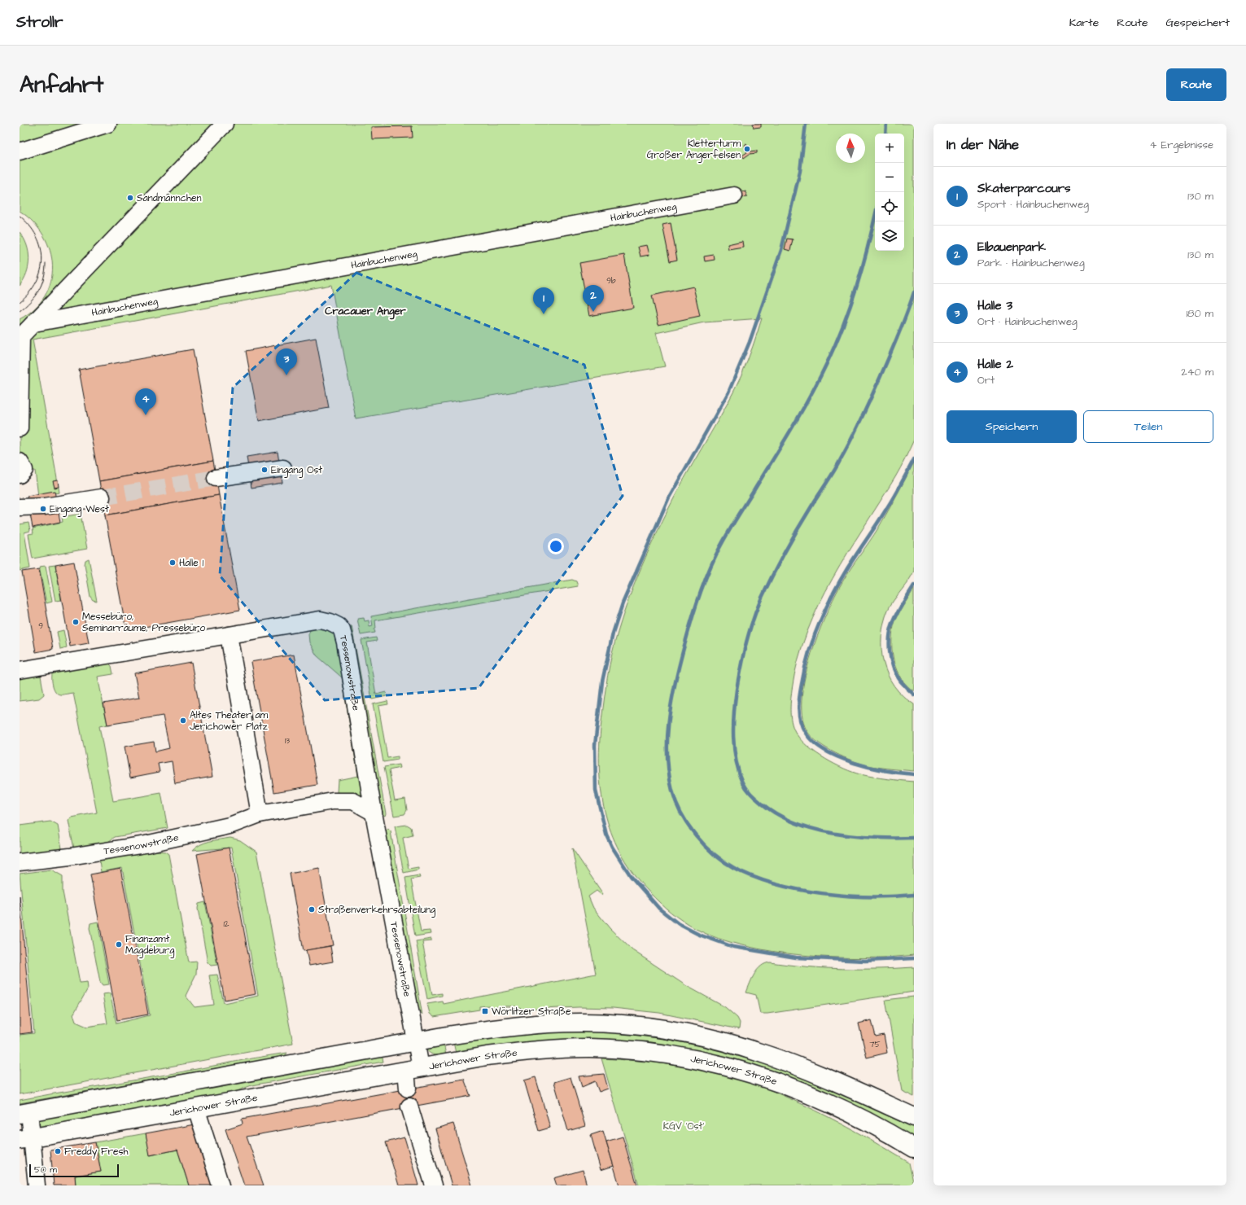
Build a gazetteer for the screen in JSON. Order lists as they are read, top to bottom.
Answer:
{
  "streets": {
    "main road": ["Jerichower Straße"],
    "street": ["Hainbuchenweg", "Tessenowstraße"]
  },
  "crossings": [
    ["Tessenowstraße", "Jerichower Straße"]
  ],
  "districts": ["Cracauer Anger"],
  "parks": ["KGV 'Ost'"],
  "places": {
    "other": [
      "Kletterturm Großer Angerfelsen",
      "Sandmännchen",
      "Eingang Ost",
      "Eingang West",
      "Halle 1",
      "Messebüro, Seminarräume, Pressebüro",
      "Altes Theater am Jerichower Platz",
      "Straßenverkehrsabteilung",
      "Finanzamt Magdeburg",
      "Freddy Fresh"
    ],
    "transit": ["Wörlitzer Straße"]
  },
  "house_numbers": [
    "9b",
    "9",
    "13",
    "12",
    "75"
  ],
  "scale_bar": "50 m",
  "north": "top",
  "page": {
    "header": "Strollr",
    "nav": ["Karte", "Route", "Gespeichert"],
    "buttons": [
      "Route",
      ["Speichern", "Teilen"]
    ],
    "title": "Anfahrt",
    "heading": ["In der Nähe", "4 Ergebnisse"],
    "map_buttons": ["+", "−"],
    "list": [
      {
        "mark": "1",
        "name": "Skaterparcours",
        "note": "Sport · Hainbuchenweg",
        "value": "130 m"
      },
      {
        "mark": "2",
        "name": "Elbauenpark",
        "note": "Park · Hainbuchenweg",
        "value": "130 m"
      },
      {
        "mark": "3",
        "name": "Halle 3",
        "note": "Ort · Hainbuchenweg",
        "value": "180 m"
      },
      {
        "mark": "4",
        "name": "Halle 2",
        "note": "Ort",
        "value": "240 m"
      }
    ],
    "pins": [
      "2",
      "1",
      "3",
      "4"
    ],
    "scale": "50 m"
  }
}
